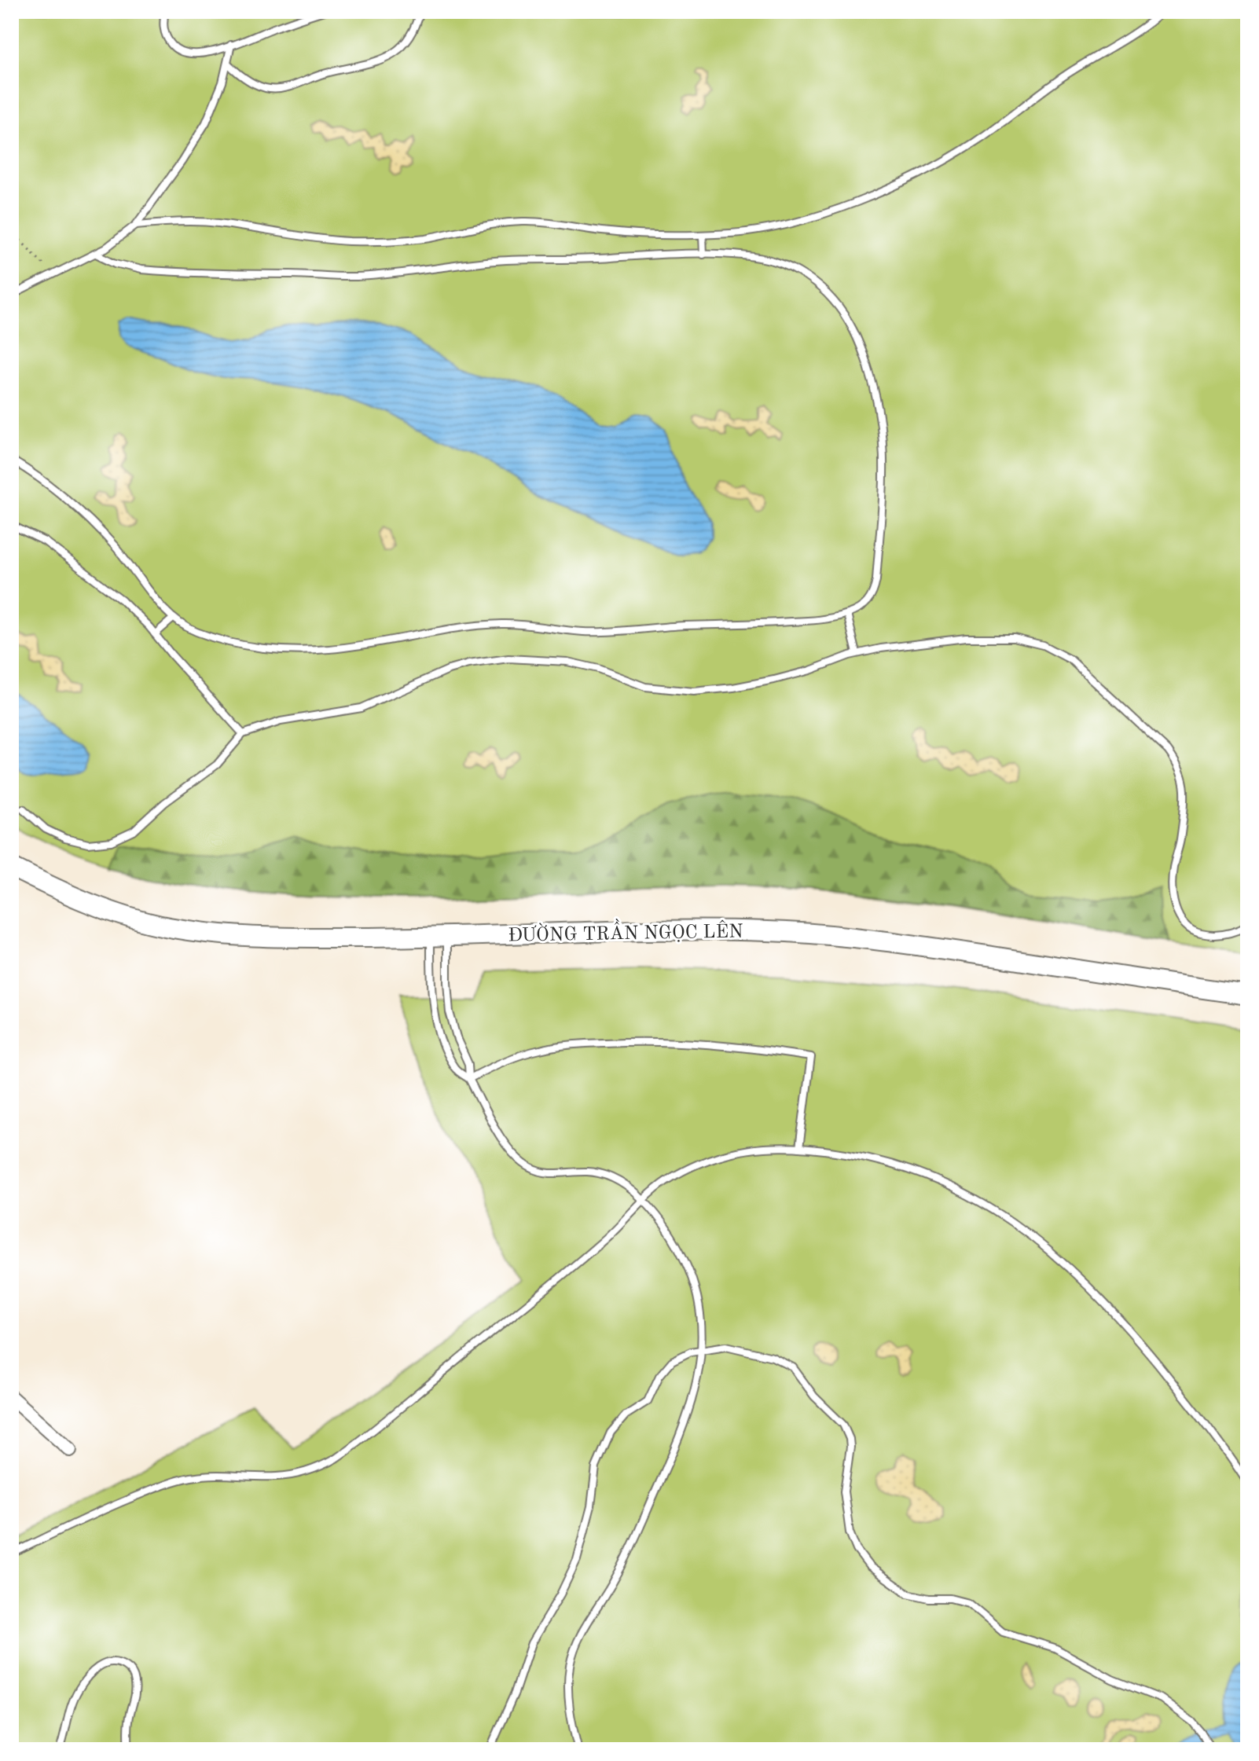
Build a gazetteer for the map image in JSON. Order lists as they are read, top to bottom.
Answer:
{
  "streets": {
    "street": ["ĐƯỜNG TRẦN NGỌC LÊN"]
  }
}
